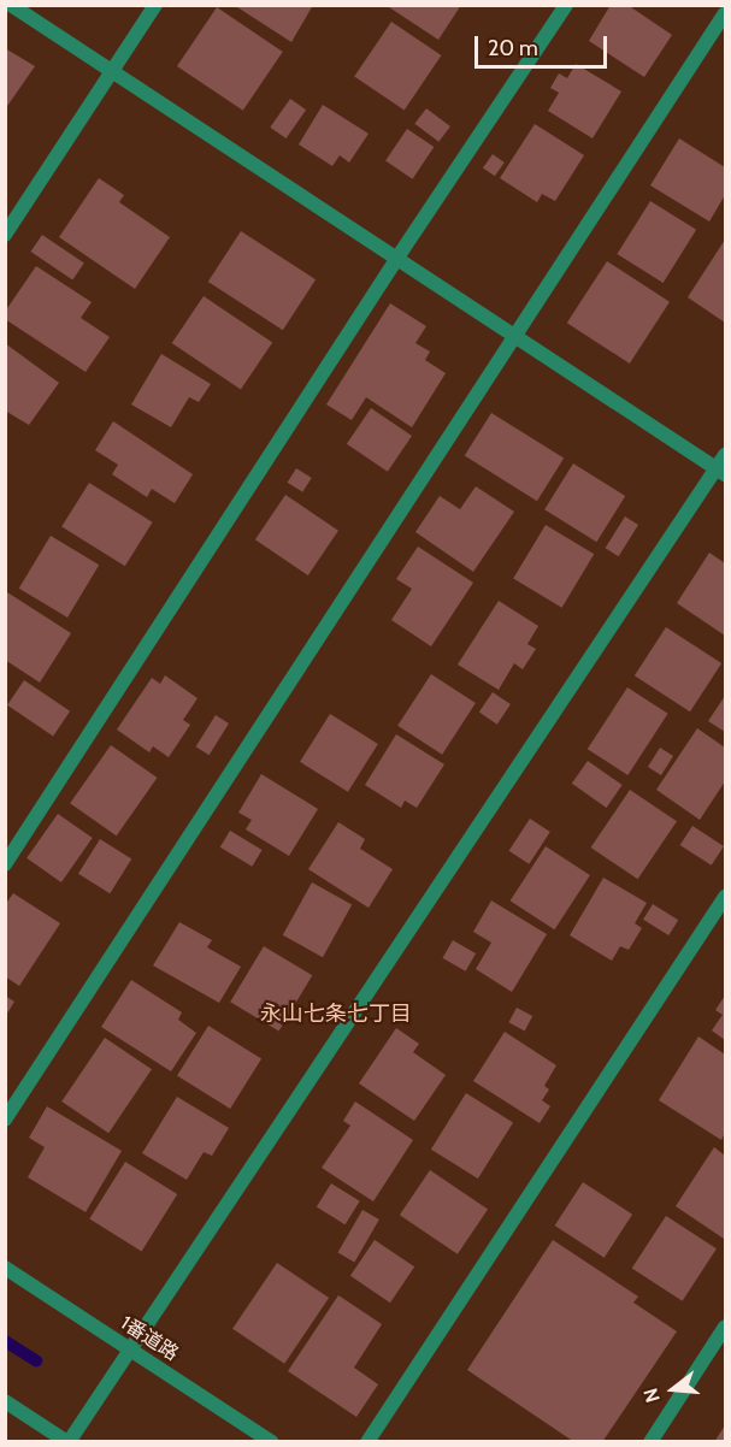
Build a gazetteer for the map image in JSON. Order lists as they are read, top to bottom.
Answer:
{
  "streets": {
    "street": ["1番道路"]
  },
  "districts": ["永山七条七丁目"],
  "scale_bar": "20 m",
  "north": "left"
}
